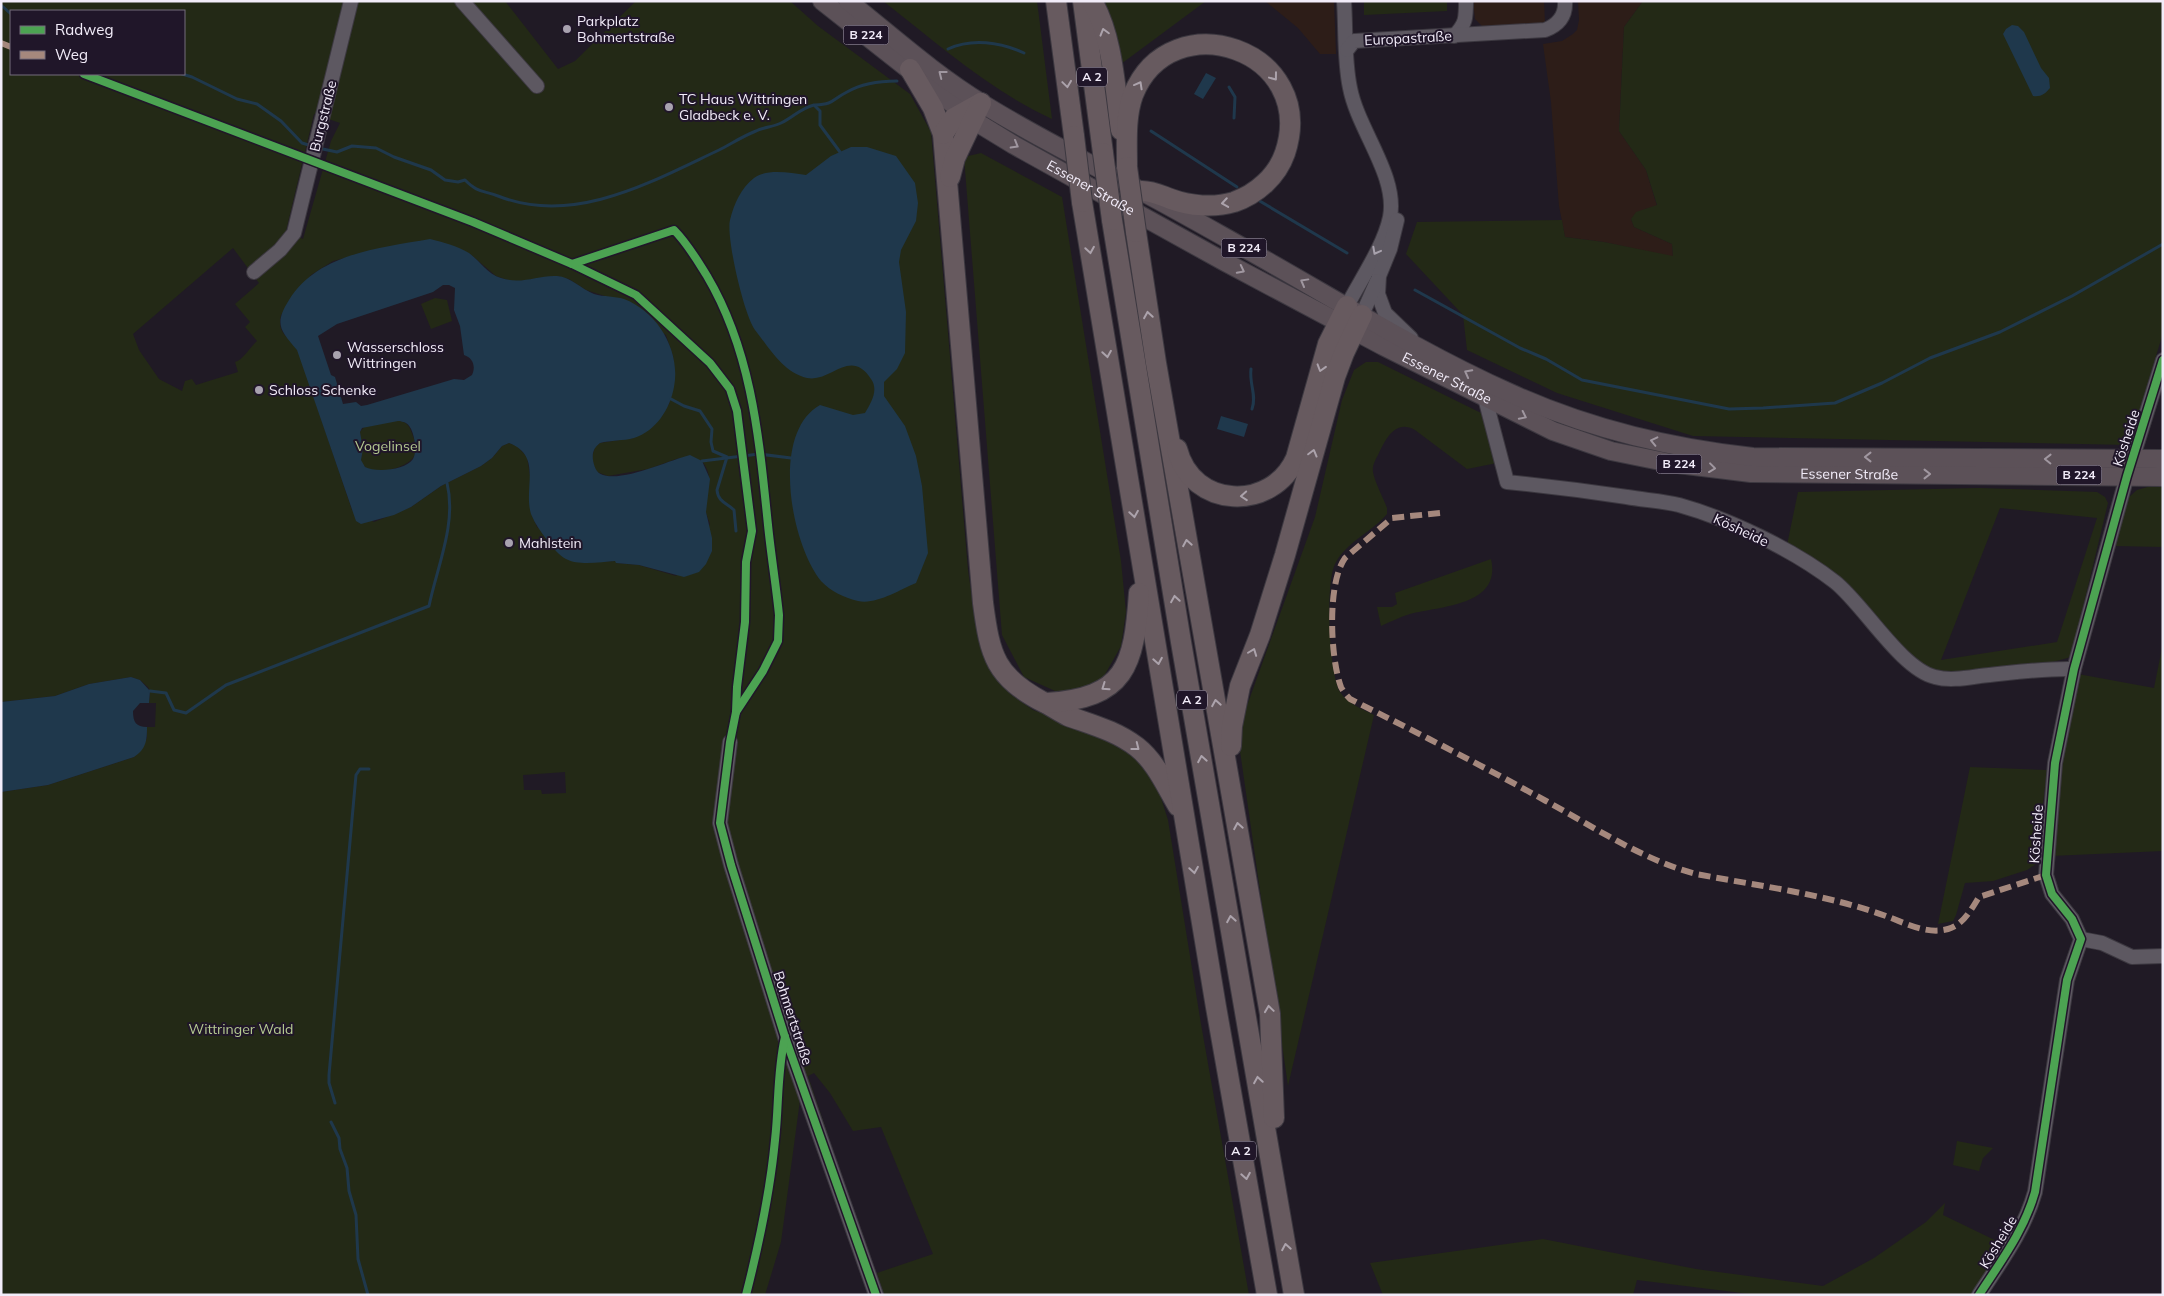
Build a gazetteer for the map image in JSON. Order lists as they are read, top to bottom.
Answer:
{
  "streets": {
    "highway": ["A 2"],
    "main road": ["B 224", "Essener Straße"],
    "street": [
      "Europastraße",
      "Burgstraße",
      "Kösheide",
      "Bohmertstraße"
    ]
  },
  "crossings": [
    ["Europastraße", "Essener Straße"],
    ["Essener Straße", "Kösheide"]
  ],
  "parks": ["Vogelinsel", "Wittringer Wald"],
  "places": [
    "Parkplatz Bohmertstraße",
    "TC Haus Wittringen Gladbeck e. V.",
    "Wasserschloss Wittringen",
    "Schloss Schenke",
    "Mahlstein"
  ],
  "legend": ["Radweg", "Weg"]
}
